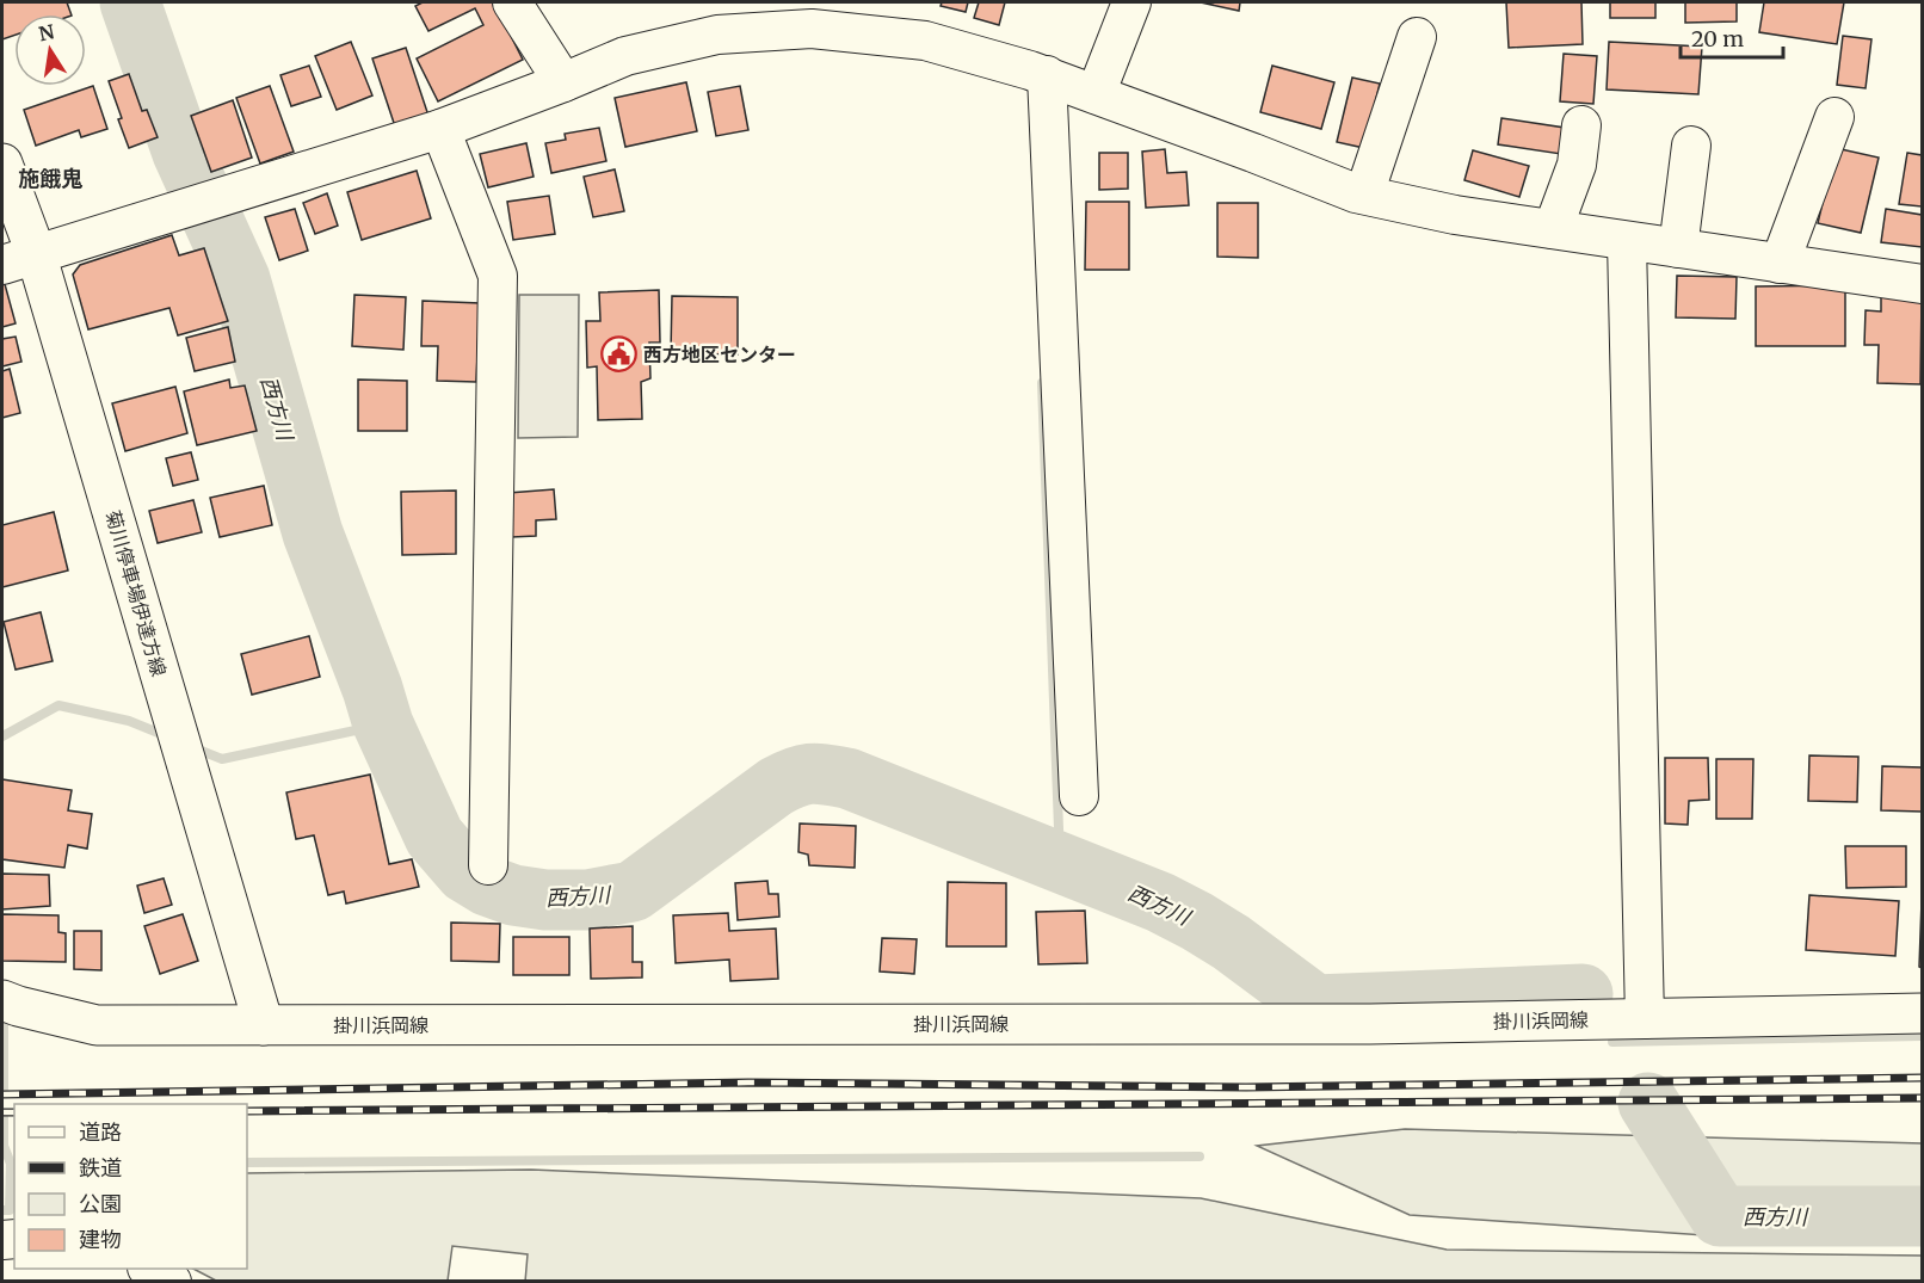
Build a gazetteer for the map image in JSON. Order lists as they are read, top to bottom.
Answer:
{
  "streets": {
    "main road": ["菊川停車場伊達方線", "掛川浜岡線"]
  },
  "crossings": [
    ["菊川停車場伊達方線", "掛川浜岡線"]
  ],
  "districts": ["施餓鬼"],
  "water": ["西方川"],
  "places": {
    "public building": ["西方地区センター"]
  },
  "legend": [
    "道路",
    "鉄道",
    "公園",
    "建物"
  ],
  "scale_bar": "20 m",
  "north": "top"
}
